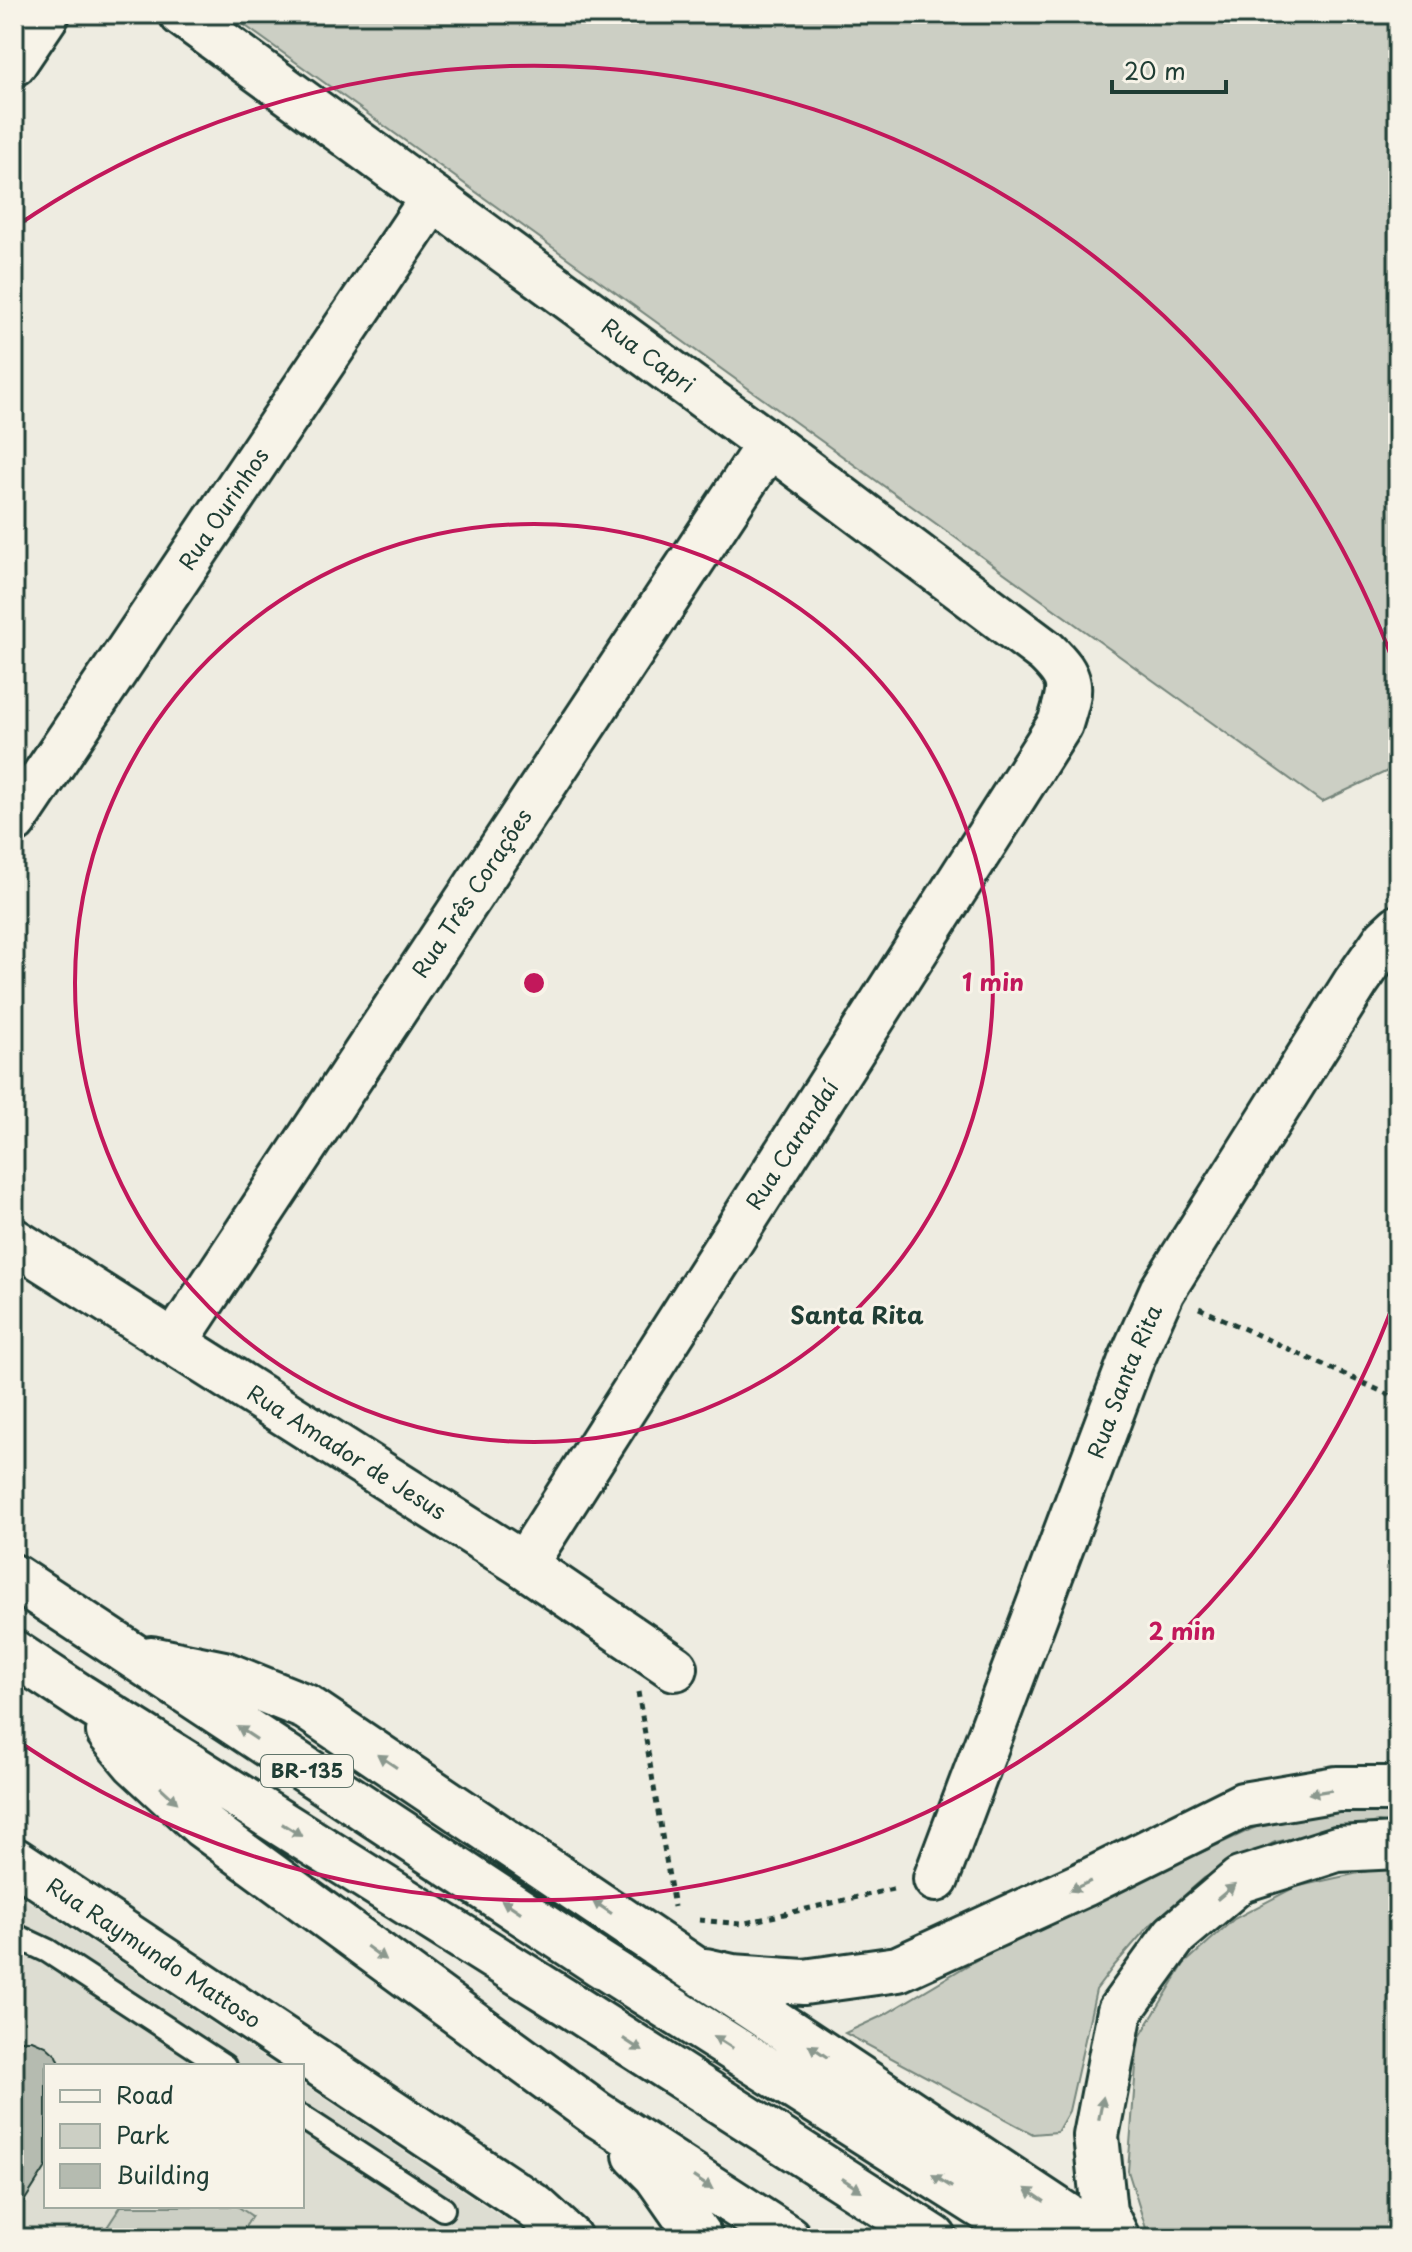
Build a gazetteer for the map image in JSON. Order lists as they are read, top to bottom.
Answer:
{
  "streets": {
    "main road": [
      "Rua Capri",
      "Rua Ourinhos",
      "Rua Três Corações",
      "Rua Carandaí",
      "Rua Santa Rita",
      "Rua Amador de Jesus",
      "BR-135",
      "Rua Raymundo Mattoso"
    ]
  },
  "crossings": [
    ["Rua Capri", "Rua Ourinhos"],
    ["Rua Capri", "Rua Três Corações"],
    ["Rua Capri", "Rua Carandaí"],
    ["Rua Três Corações", "Rua Amador de Jesus"],
    ["Rua Carandaí", "Rua Amador de Jesus"]
  ],
  "districts": ["Santa Rita"],
  "legend": ["Road", "Park", "Building"],
  "scale_bar": "20 m",
  "rings": ["1 min", "2 min"]
}
